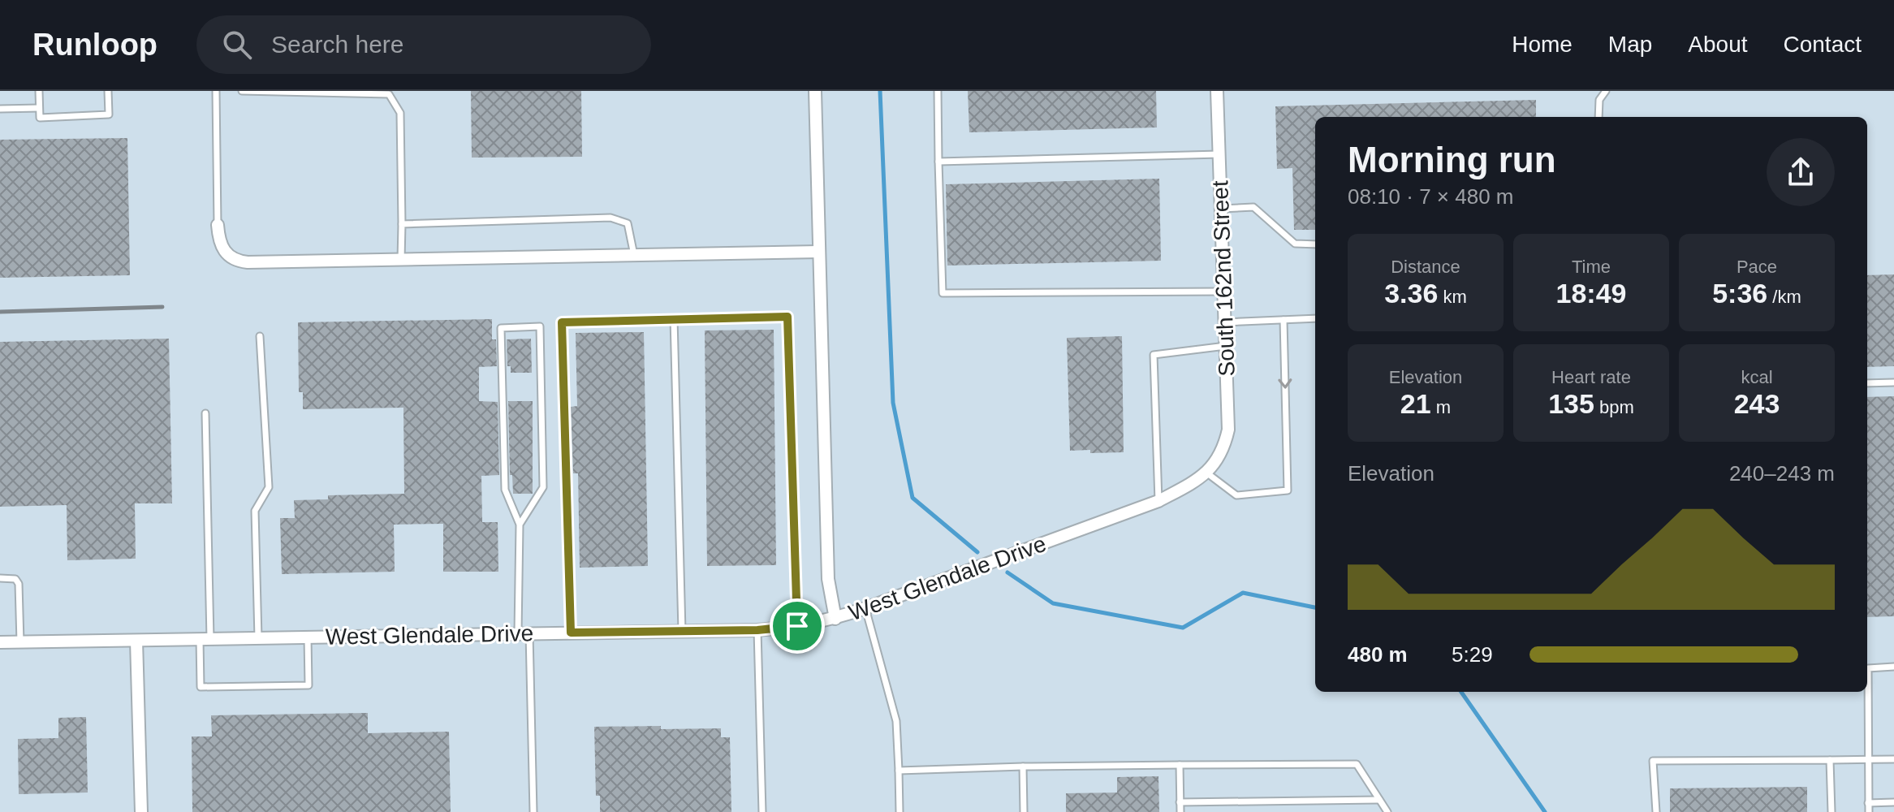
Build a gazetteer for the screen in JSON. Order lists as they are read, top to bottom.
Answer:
{
  "streets": {
    "street": ["South 162nd Street", "West Glendale Drive"]
  },
  "crossings": [
    ["South 162nd Street", "West Glendale Drive"]
  ],
  "page": {
    "header": "Runloop",
    "search": "Search here",
    "nav": [
      "Home",
      "Map",
      "About",
      "Contact"
    ],
    "heading": ["Morning run", "08:10 · 7 × 480 m"],
    "stats": [
      ["Distance", "3.36 km"],
      ["Time", "18:49"],
      ["Pace", "5:36 /km"],
      ["Elevation", "21 m"],
      ["Heart rate", "135 bpm"],
      ["kcal", "243"]
    ],
    "chart": ["Elevation", "240–243 m"],
    "list": [
      {
        "name": "480 m",
        "note": "5:29"
      }
    ]
  }
}
